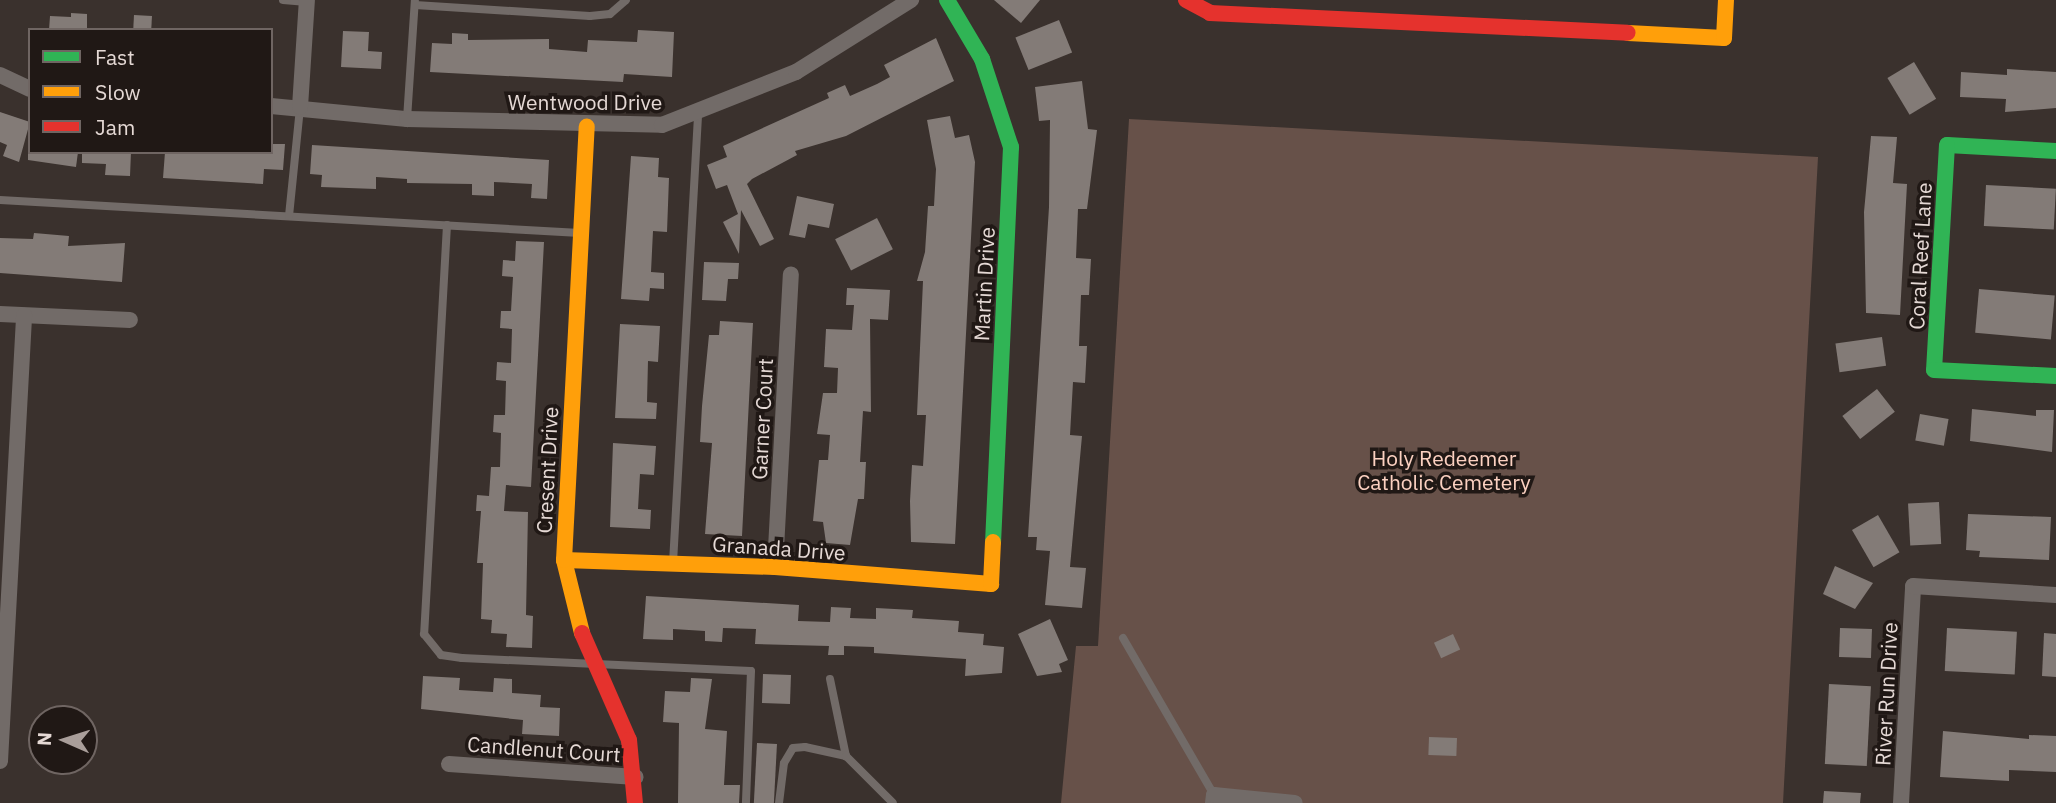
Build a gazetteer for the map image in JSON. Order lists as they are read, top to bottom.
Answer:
{
  "streets": {
    "street": [
      "Wentwood Drive",
      "Coral Reef Lane",
      "Martin Drive",
      "Garner Court",
      "Cresent Drive",
      "Granada Drive",
      "River Run Drive",
      "Candlenut Court"
    ]
  },
  "crossings": [
    ["Wentwood Drive", "Cresent Drive"],
    ["Martin Drive", "Granada Drive"],
    ["Garner Court", "Granada Drive"],
    ["Cresent Drive", "Granada Drive"],
    ["Cresent Drive", "Candlenut Court"]
  ],
  "parks": ["Holy Redeemer Catholic Cemetery"],
  "legend": ["Fast", "Slow", "Jam"],
  "north": "left"
}
